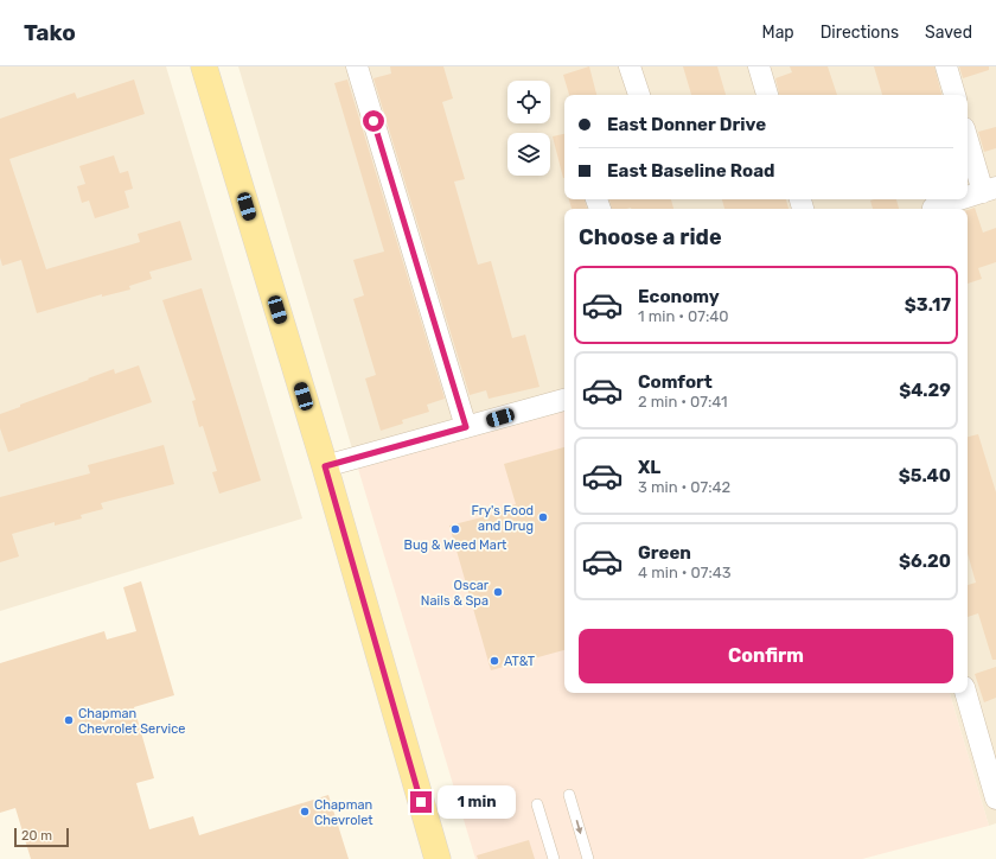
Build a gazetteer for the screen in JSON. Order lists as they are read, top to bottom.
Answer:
{
  "places": [
    "Fry's Food and Drug",
    "Bug & Weed Mart",
    "Oscar Nails & Spa",
    "AT&T",
    "Chapman Chevrolet Service",
    "Chapman Chevrolet"
  ],
  "scale_bar": "20 m",
  "page": {
    "header": "Tako",
    "nav": ["Map", "Directions", "Saved"],
    "banner": ["East Donner Drive", "East Baseline Road"],
    "heading": "Choose a ride",
    "list": [
      {
        "name": "Economy",
        "note": "1 min · 07:40",
        "value": "$3.17"
      },
      {
        "name": "Comfort",
        "note": "2 min · 07:41",
        "value": "$4.29"
      },
      {
        "name": "XL",
        "note": "3 min · 07:42",
        "value": "$5.40"
      },
      {
        "name": "Green",
        "note": "4 min · 07:43",
        "value": "$6.20"
      }
    ],
    "buttons": "Confirm",
    "bubble": "1 min",
    "scale": "20 m"
  }
}
